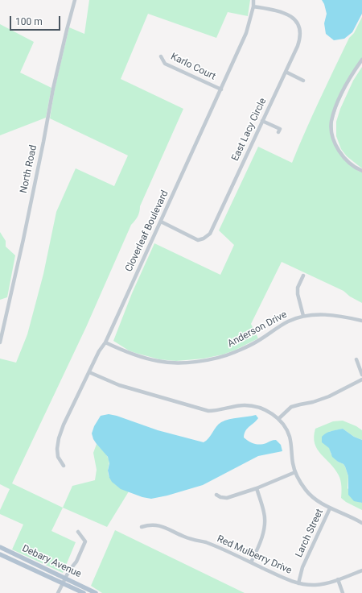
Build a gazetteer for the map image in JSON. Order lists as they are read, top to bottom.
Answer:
{
  "streets": {
    "main road": ["Debary Avenue"],
    "street": [
      "Karlo Court",
      "East Lacy Circle",
      "North Road",
      "Cloverleaf Boulevard",
      "Anderson Drive",
      "Larch Street",
      "Red Mulberry Drive"
    ]
  },
  "crossings": [
    ["Karlo Court", "Cloverleaf Boulevard"],
    ["East Lacy Circle", "Cloverleaf Boulevard"],
    ["Cloverleaf Boulevard", "Anderson Drive"],
    ["Larch Street", "Red Mulberry Drive"]
  ],
  "scale_bar": "100 m"
}
